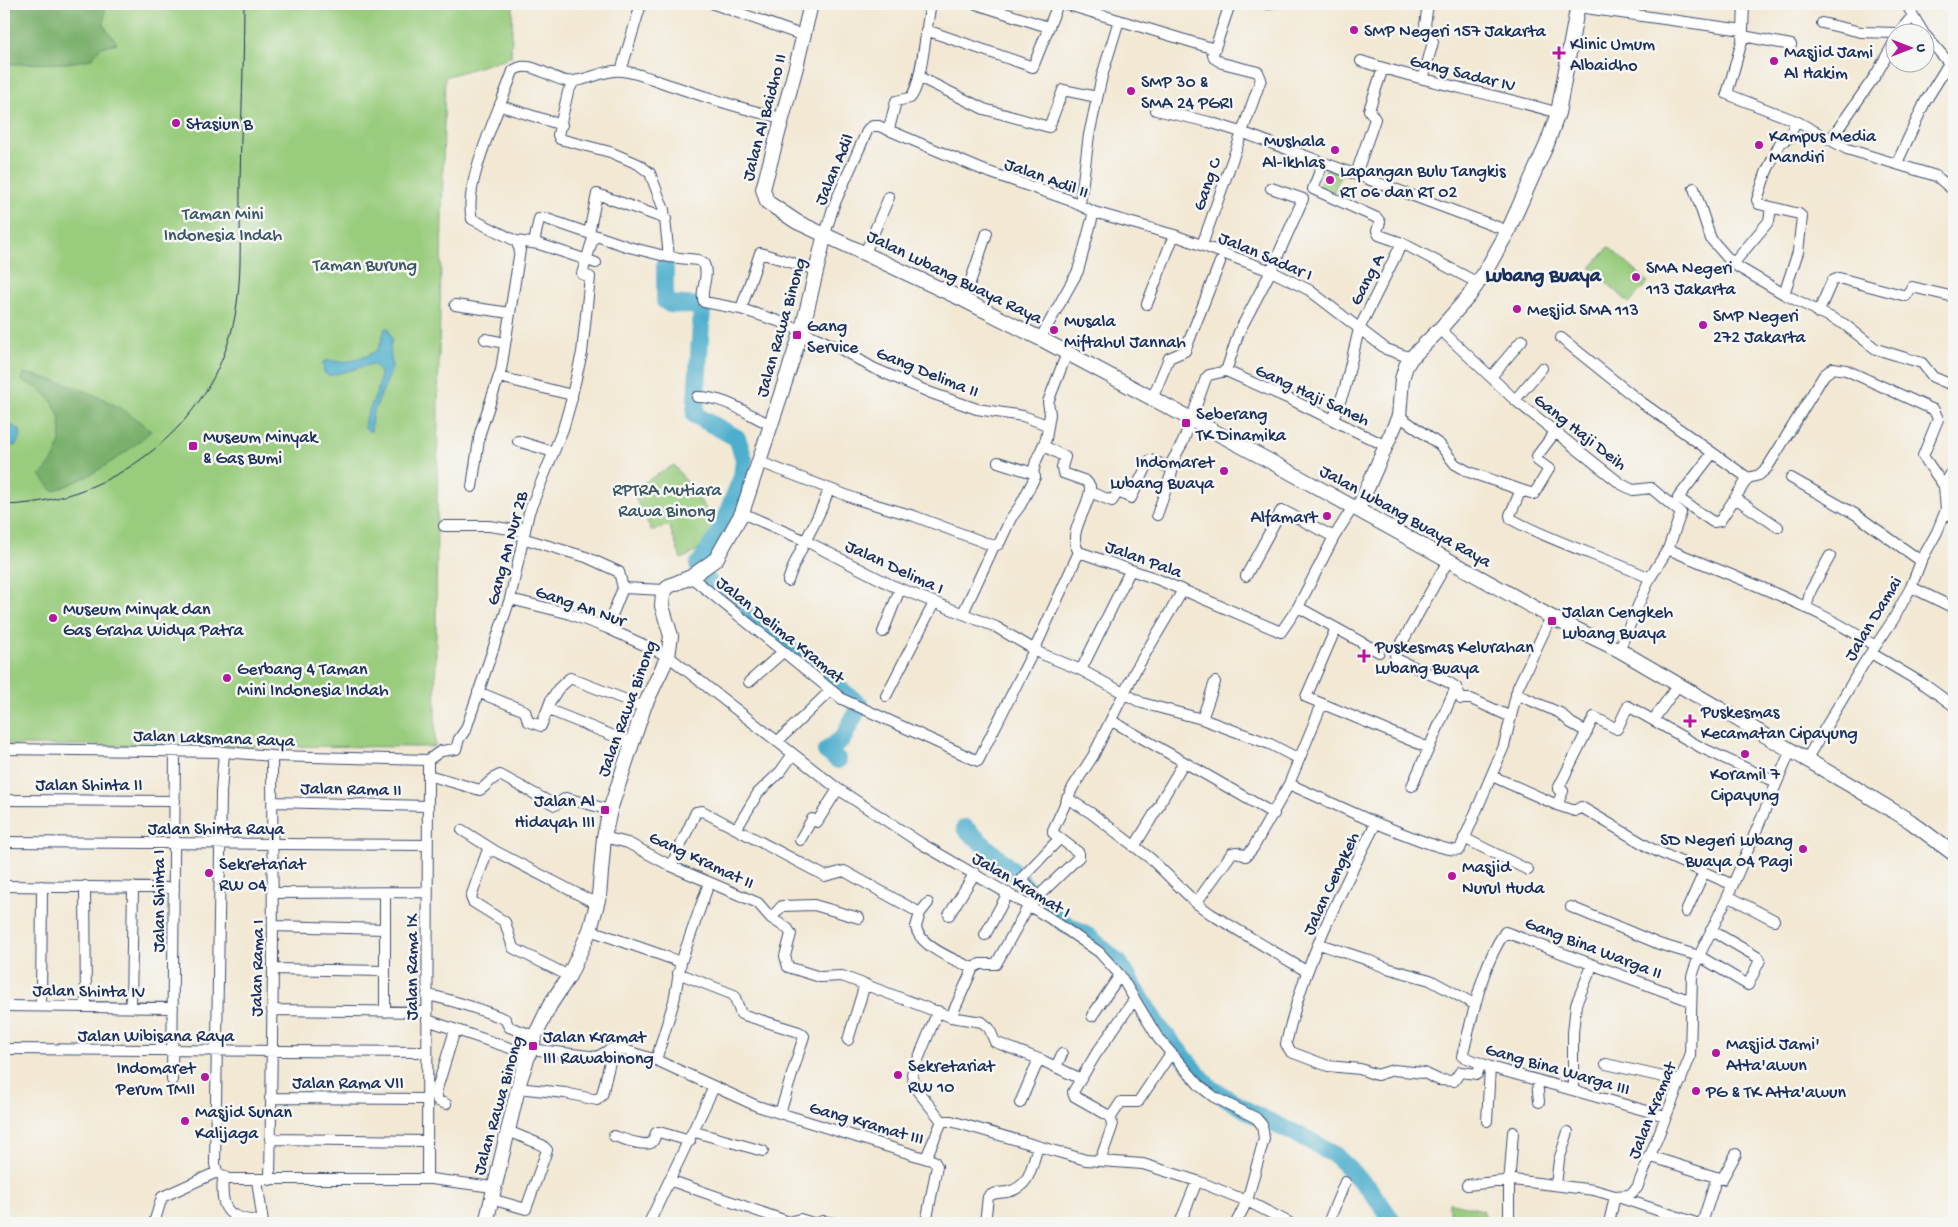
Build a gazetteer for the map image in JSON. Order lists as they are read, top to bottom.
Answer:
{
  "streets": {
    "main road": ["Jalan Al Baidho II", "Jalan Lubang Buaya Raya", "Jalan Rawa Binong"],
    "street": [
      "Gang Sadar IV",
      "Jalan Adil",
      "Jalan Adil II",
      "Gang C",
      "Jalan Sadar I",
      "Gang A",
      "Gang Delima II",
      "Gang Haji Saneh",
      "Gang Haji Deih",
      "Gang An Nur 2B",
      "Jalan Pala",
      "Jalan Delima I",
      "Gang An Nur",
      "Jalan Damai",
      "Jalan Delima Kramat",
      "Jalan Laksmana Raya",
      "Jalan Shinta II",
      "Jalan Rama II",
      "Jalan Shinta Raya",
      "Gang Kramat II",
      "Jalan Cengkeh",
      "Jalan Kramat I",
      "Jalan Shinta I",
      "Gang Bina Warga II",
      "Jalan Rama IX",
      "Jalan Rama I",
      "Jalan Shinta IV",
      "Jalan Wibisana Raya",
      "Gang Bina Warga III",
      "Jalan Rama VII",
      "Jalan Kramat",
      "Gang Kramat III"
    ]
  },
  "crossings": [
    ["Jalan Al Baidho II", "Jalan Adil"],
    ["Jalan Al Baidho II", "Jalan Lubang Buaya Raya"],
    ["Jalan Al Baidho II", "Jalan Rawa Binong"],
    ["Jalan Adil", "Jalan Adil II"],
    ["Jalan Adil", "Jalan Lubang Buaya Raya"],
    ["Jalan Adil", "Jalan Rawa Binong"],
    ["Jalan Adil II", "Jalan Sadar I"],
    ["Jalan Adil II", "Jalan Lubang Buaya Raya"],
    ["Gang C", "Jalan Sadar I"],
    ["Jalan Sadar I", "Gang A"],
    ["Jalan Lubang Buaya Raya", "Jalan Rawa Binong"],
    ["Jalan Lubang Buaya Raya", "Jalan Pala"],
    ["Jalan Lubang Buaya Raya", "Jalan Damai"],
    ["Jalan Lubang Buaya Raya", "Jalan Kramat"],
    ["Gang A", "Gang Haji Saneh"],
    ["Jalan Rawa Binong", "Gang Delima II"],
    ["Jalan Rawa Binong", "Jalan Delima I"],
    ["Jalan Rawa Binong", "Gang An Nur"],
    ["Jalan Rawa Binong", "Jalan Delima Kramat"],
    ["Jalan Rawa Binong", "Gang Kramat II"],
    ["Jalan Rawa Binong", "Jalan Kramat I"],
    ["Jalan Rawa Binong", "Gang Kramat III"],
    ["Gang An Nur 2B", "Gang An Nur"],
    ["Gang An Nur 2B", "Jalan Laksmana Raya"],
    ["Gang An Nur 2B", "Jalan Rama IX"],
    ["Jalan Pala", "Jalan Delima I"],
    ["Jalan Pala", "Jalan Delima Kramat"],
    ["Gang An Nur", "Jalan Kramat I"],
    ["Jalan Laksmana Raya", "Jalan Shinta I"],
    ["Jalan Laksmana Raya", "Jalan Rama IX"],
    ["Jalan Laksmana Raya", "Jalan Rama I"],
    ["Jalan Shinta II", "Jalan Shinta I"],
    ["Jalan Rama II", "Jalan Rama IX"],
    ["Jalan Rama II", "Jalan Rama I"],
    ["Jalan Shinta Raya", "Jalan Shinta I"],
    ["Jalan Shinta Raya", "Jalan Rama IX"],
    ["Jalan Shinta Raya", "Jalan Rama I"],
    ["Jalan Cengkeh", "Gang Bina Warga III"],
    ["Jalan Kramat I", "Gang Kramat III"],
    ["Jalan Shinta I", "Jalan Shinta IV"],
    ["Jalan Shinta I", "Jalan Wibisana Raya"],
    ["Gang Bina Warga II", "Gang Bina Warga III"],
    ["Gang Bina Warga II", "Jalan Kramat"],
    ["Jalan Rama IX", "Jalan Wibisana Raya"],
    ["Jalan Rama IX", "Jalan Rama VII"],
    ["Jalan Rama I", "Jalan Wibisana Raya"],
    ["Jalan Rama I", "Jalan Rama VII"],
    ["Gang Bina Warga III", "Jalan Kramat"]
  ],
  "districts": ["Lubang Buaya"],
  "parks": ["Taman Mini Indonesia Indah", "Taman Burung", "RPTRA Mutiara Rawa Binong"],
  "places": {
    "other": [
      "SMP Negeri 157 Jakarta",
      "Masjid Jami Al Hakim",
      "SMP 30 & SMA 24 PGRI",
      "Stasiun B",
      "Kampus Media Mandiri",
      "Mushala Al-Ikhlas",
      "Lapangan Bulu Tangkis RT 06 dan RT 02",
      "SMA Negeri 113 Jakarta",
      "Mesjid SMA 113",
      "SMP Negeri 272 Jakarta",
      "Musala Miftahul Jannah",
      "Indomaret Lubang Buaya",
      "Alfamart",
      "Museum Minyak dan Gas Graha Widya Patra",
      "Gerbang 4 Taman Mini Indonesia Indah",
      "Koramil 7 Cipayung",
      "SD Negeri Lubang Buaya 04 Pagi",
      "Sekretariat RW 04",
      "Masjid Nurul Huda",
      "Masjid Jami' Atta'awun",
      "Sekretariat RW 10",
      "Indomaret Perum TMII",
      "PG & TK Atta'awun",
      "Masjid Sunan Kalijaga"
    ],
    "health": ["Klinic Umum Albaidho", "Puskesmas Kelurahan Lubang Buaya", "Puskesmas Kecamatan Cipayung"],
    "transit": [
      "Gang Service",
      "Seberang TK Dinamika",
      "Museum Minyak & Gas Bumi",
      "Jalan Cengkeh Lubang Buaya",
      "Jalan Al Hidayah III",
      "Jalan Kramat III Rawabinong"
    ]
  },
  "north": "right"
}
